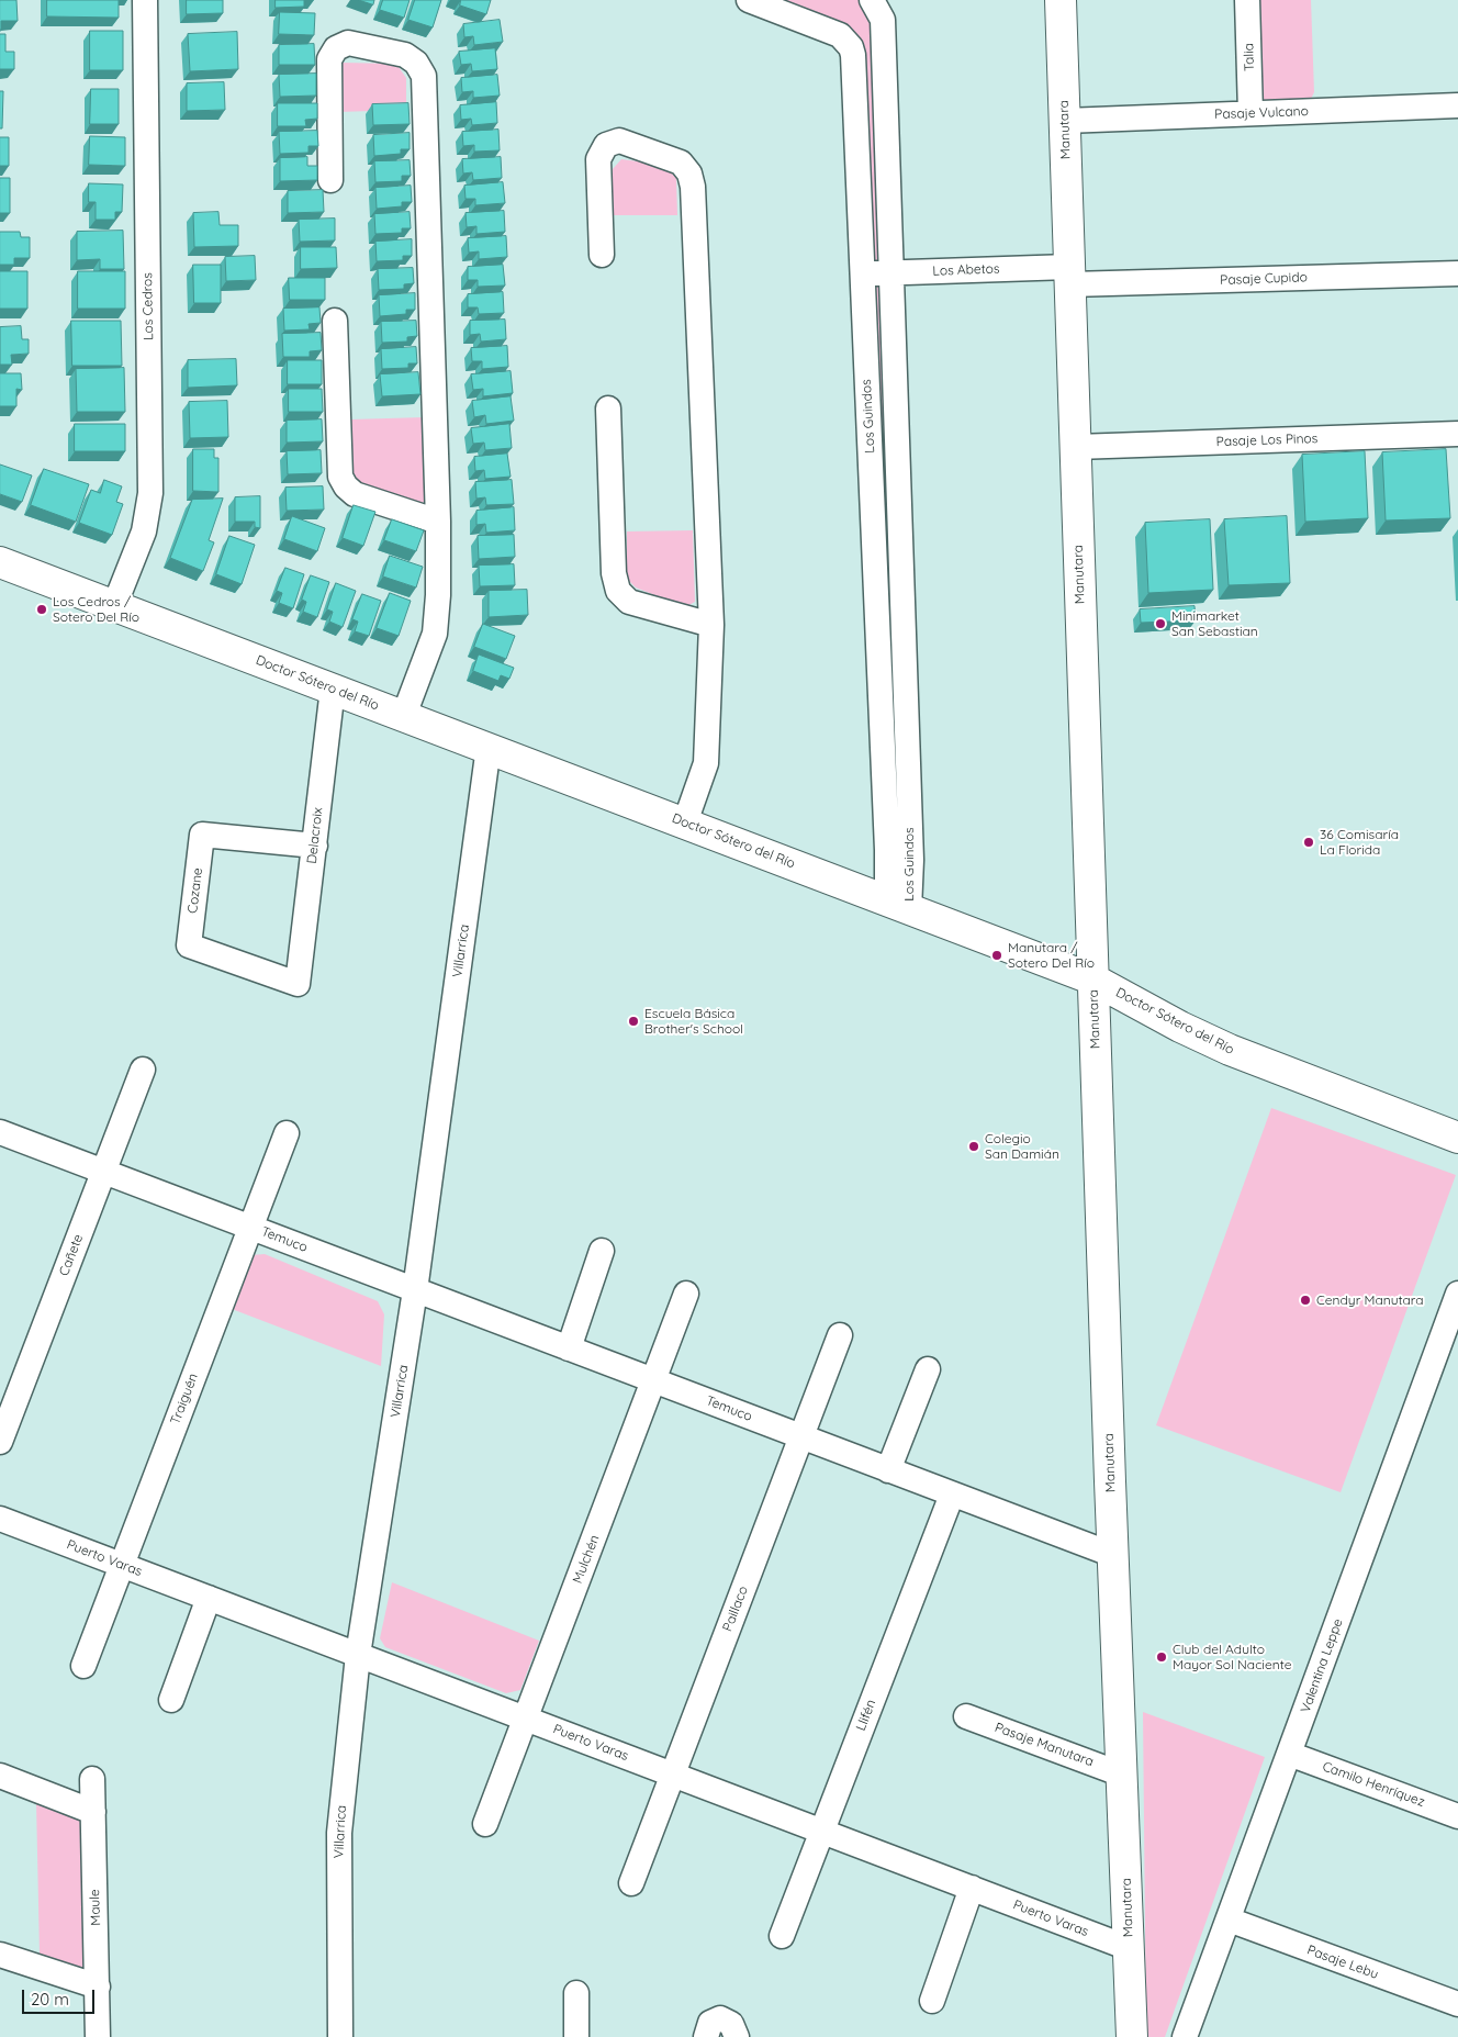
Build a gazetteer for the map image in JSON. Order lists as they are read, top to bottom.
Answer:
{
  "streets": {
    "main road": ["Manutara", "Doctor Sótero del Río"],
    "street": [
      "Talia",
      "Pasaje Vulcano",
      "Los Abetos",
      "Pasaje Cupido",
      "Los Cedros",
      "Los Guindos",
      "Pasaje Los Pinos",
      "Delacroix",
      "Cozane",
      "Villarrica",
      "Temuco",
      "Cañete",
      "Traiguén",
      "Puerto Varas",
      "Mulchén",
      "Paillaco",
      "Valentina Leppe",
      "Llifén",
      "Pasaje Manutara",
      "Camilo Henríquez",
      "Maule",
      "Pasaje Lebu"
    ]
  },
  "crossings": [
    ["Talia", "Pasaje Vulcano"],
    ["Pasaje Vulcano", "Manutara"],
    ["Manutara", "Los Abetos"],
    ["Manutara", "Pasaje Cupido"],
    ["Manutara", "Pasaje Los Pinos"],
    ["Manutara", "Doctor Sótero del Río"],
    ["Manutara", "Temuco"],
    ["Manutara", "Puerto Varas"],
    ["Manutara", "Pasaje Manutara"],
    ["Los Abetos", "Pasaje Cupido"],
    ["Los Abetos", "Los Guindos"],
    ["Los Cedros", "Doctor Sótero del Río"],
    ["Los Guindos", "Doctor Sótero del Río"],
    ["Doctor Sótero del Río", "Delacroix"],
    ["Doctor Sótero del Río", "Villarrica"],
    ["Delacroix", "Cozane"],
    ["Villarrica", "Temuco"],
    ["Villarrica", "Puerto Varas"],
    ["Temuco", "Cañete"],
    ["Temuco", "Traiguén"],
    ["Temuco", "Mulchén"],
    ["Temuco", "Paillaco"],
    ["Temuco", "Llifén"],
    ["Traiguén", "Puerto Varas"],
    ["Puerto Varas", "Mulchén"],
    ["Puerto Varas", "Paillaco"],
    ["Puerto Varas", "Llifén"],
    ["Valentina Leppe", "Camilo Henríquez"],
    ["Valentina Leppe", "Pasaje Lebu"]
  ],
  "places": [
    "Los Cedros / Sotero Del Río",
    "Minimarket San Sebastian",
    "36 Comisaría La Florida",
    "Manutara / Sotero Del Río",
    "Escuela Básica Brother's School",
    "Colegio San Damián",
    "Cendyr Manutara",
    "Club del Adulto Mayor Sol Naciente"
  ],
  "scale_bar": "20 m"
}
